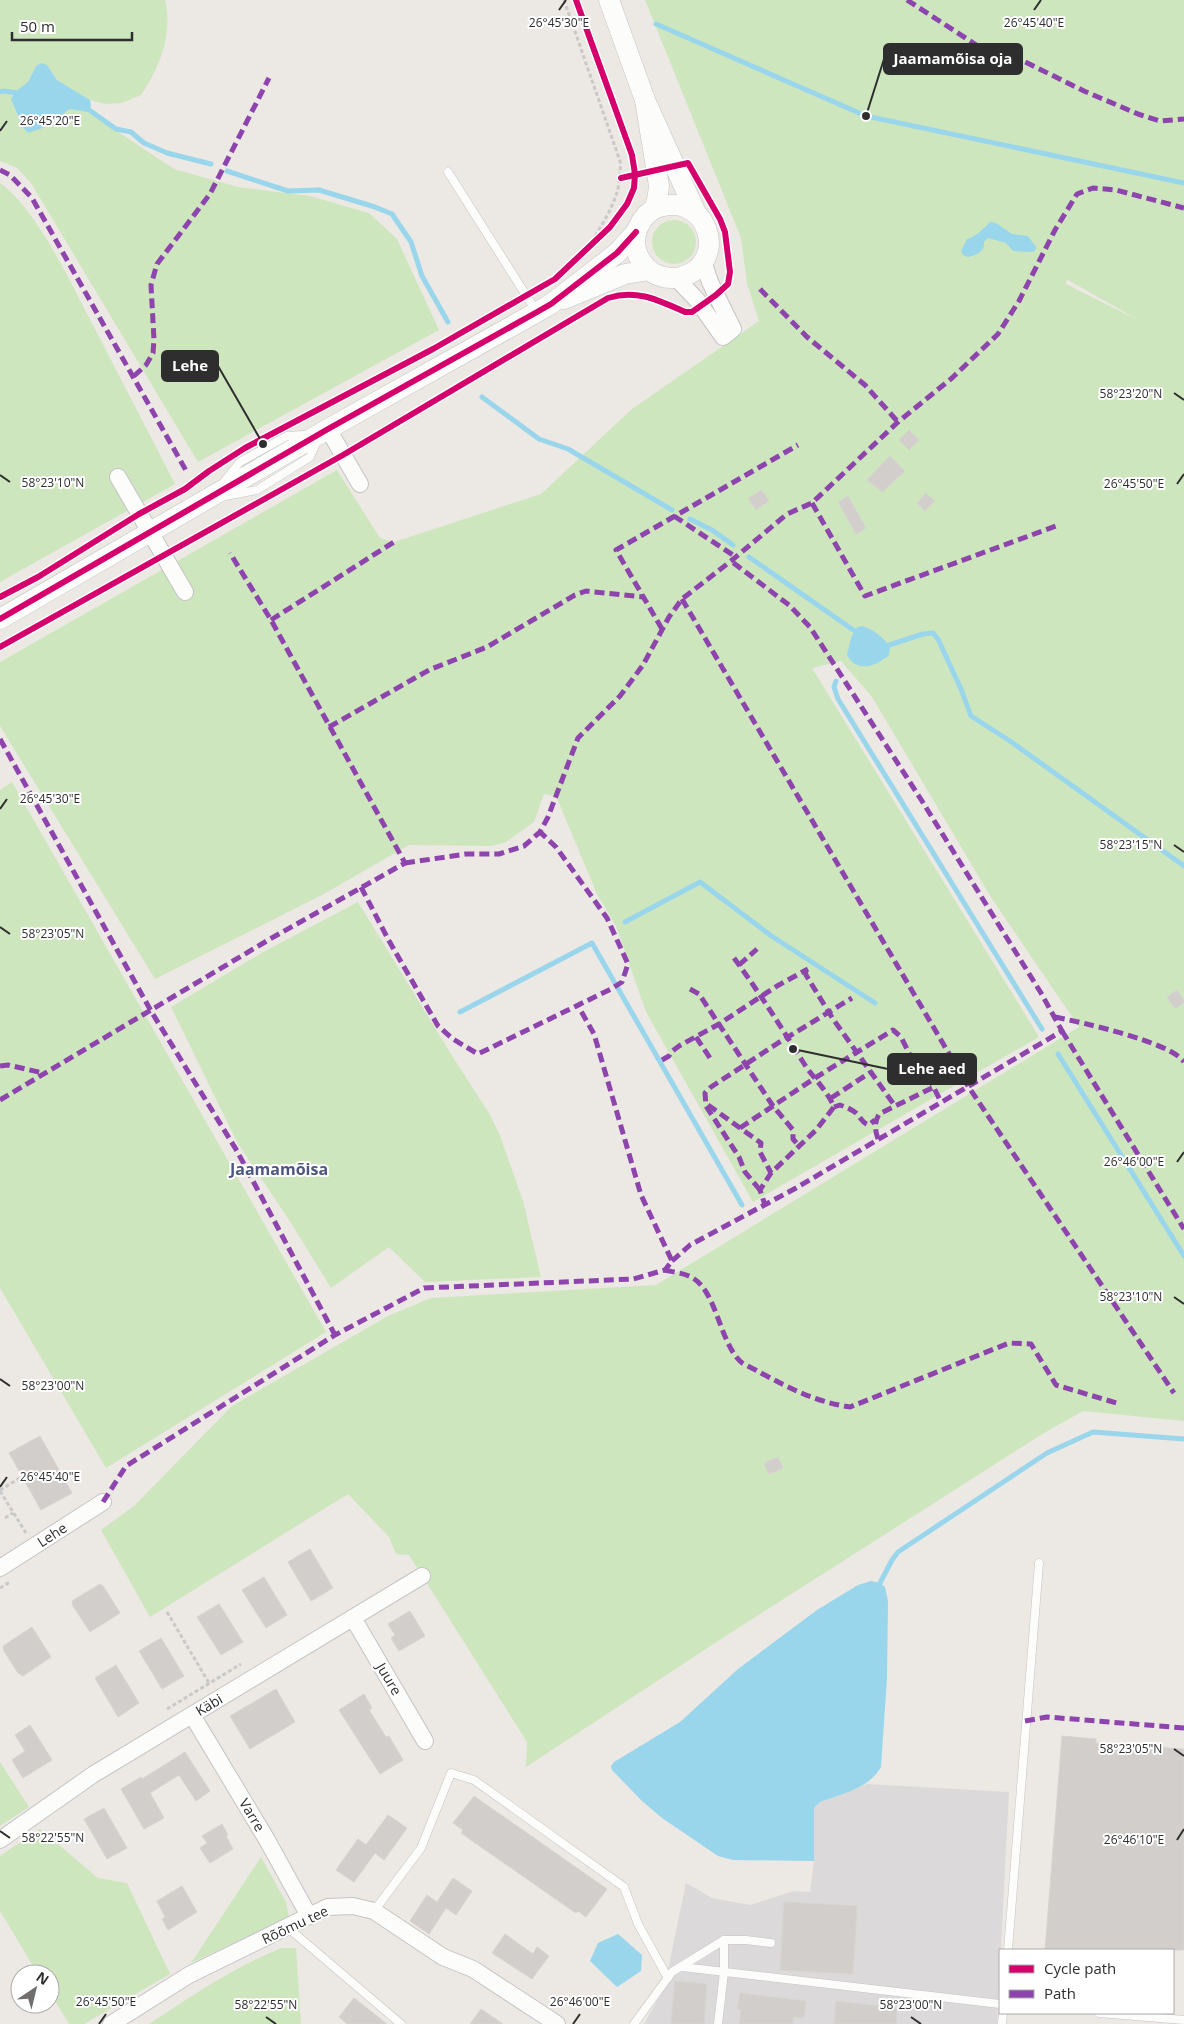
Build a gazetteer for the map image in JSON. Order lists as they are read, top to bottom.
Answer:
{
  "streets": {
    "street": [
      "Lehe",
      "Juure",
      "Käbi",
      "Varre",
      "Rõõmu tee"
    ]
  },
  "crossings": [
    ["Juure", "Käbi"],
    ["Käbi", "Varre"],
    ["Varre", "Rõõmu tee"]
  ],
  "districts": ["Jaamamõisa"],
  "places": ["Jaamamõisa oja", "Lehe", "Lehe aed"],
  "legend": ["Cycle path", "Path"],
  "scale_bar": "50 m",
  "north": "top right",
  "coordinates": [
    "26°45'30\"E",
    "26°45'40\"E",
    "26°45'20\"E",
    "58°23'20\"N",
    "58°23'10\"N",
    "26°45'50\"E",
    "58°23'15\"N",
    "58°23'05\"N",
    "26°46'00\"E",
    "58°23'00\"N",
    "58°22'55\"N",
    "26°46'10\"E"
  ]
}
